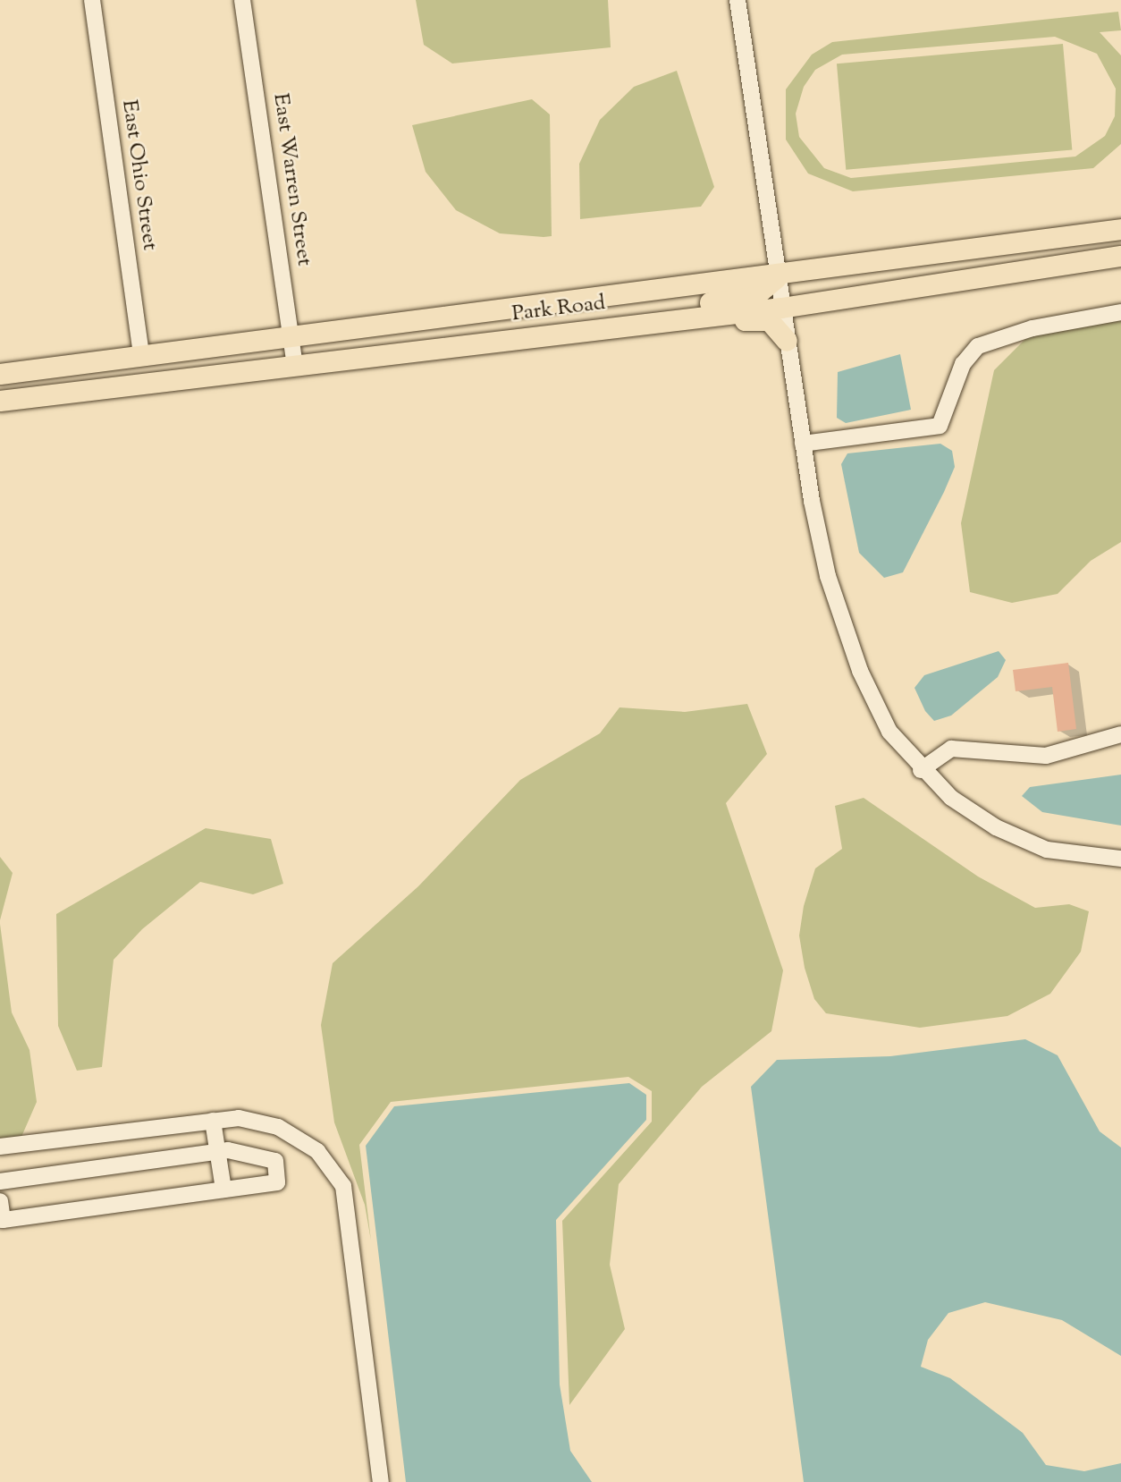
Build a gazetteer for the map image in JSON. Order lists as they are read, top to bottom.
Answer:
{
  "streets": {
    "main road": ["Park Road"],
    "street": ["East Ohio Street", "East Warren Street"]
  },
  "crossings": [
    ["East Ohio Street", "Park Road"],
    ["East Warren Street", "Park Road"]
  ]
}
